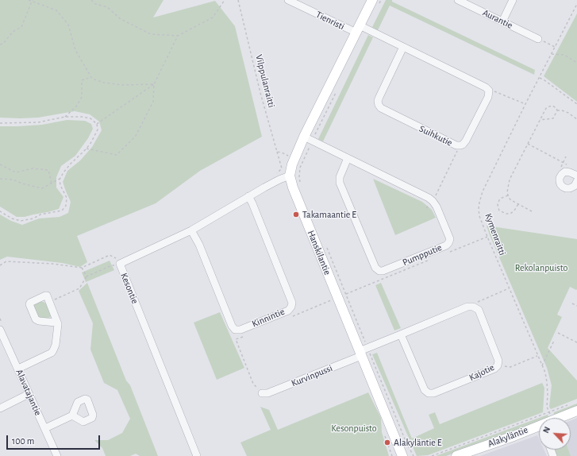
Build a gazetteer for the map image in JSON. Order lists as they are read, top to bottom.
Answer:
{
  "streets": {
    "street": [
      "Aurantie",
      "Tienristi",
      "Suihkutie",
      "Hanskilantie",
      "Pumpputie",
      "Kesontie",
      "Kinnintie",
      "Kajotie",
      "Kurvinpussi",
      "Alavatajantie",
      "Alakyläntie"
    ],
    "path": ["Vilppulanraitti", "Kymenraitti"]
  },
  "crossings": [
    ["Tienristi", "Hanskilantie"],
    ["Kymenraitti", "Alakyläntie"],
    ["Hanskilantie", "Pumpputie"],
    ["Hanskilantie", "Kesontie"],
    ["Hanskilantie", "Kurvinpussi"],
    ["Kesontie", "Kinnintie"]
  ],
  "parks": ["Rekolanpuisto", "Kesonpuisto"],
  "places": ["Takamaantie E", "Alakyläntie E"],
  "scale_bar": "100 m",
  "north": "top left"
}
